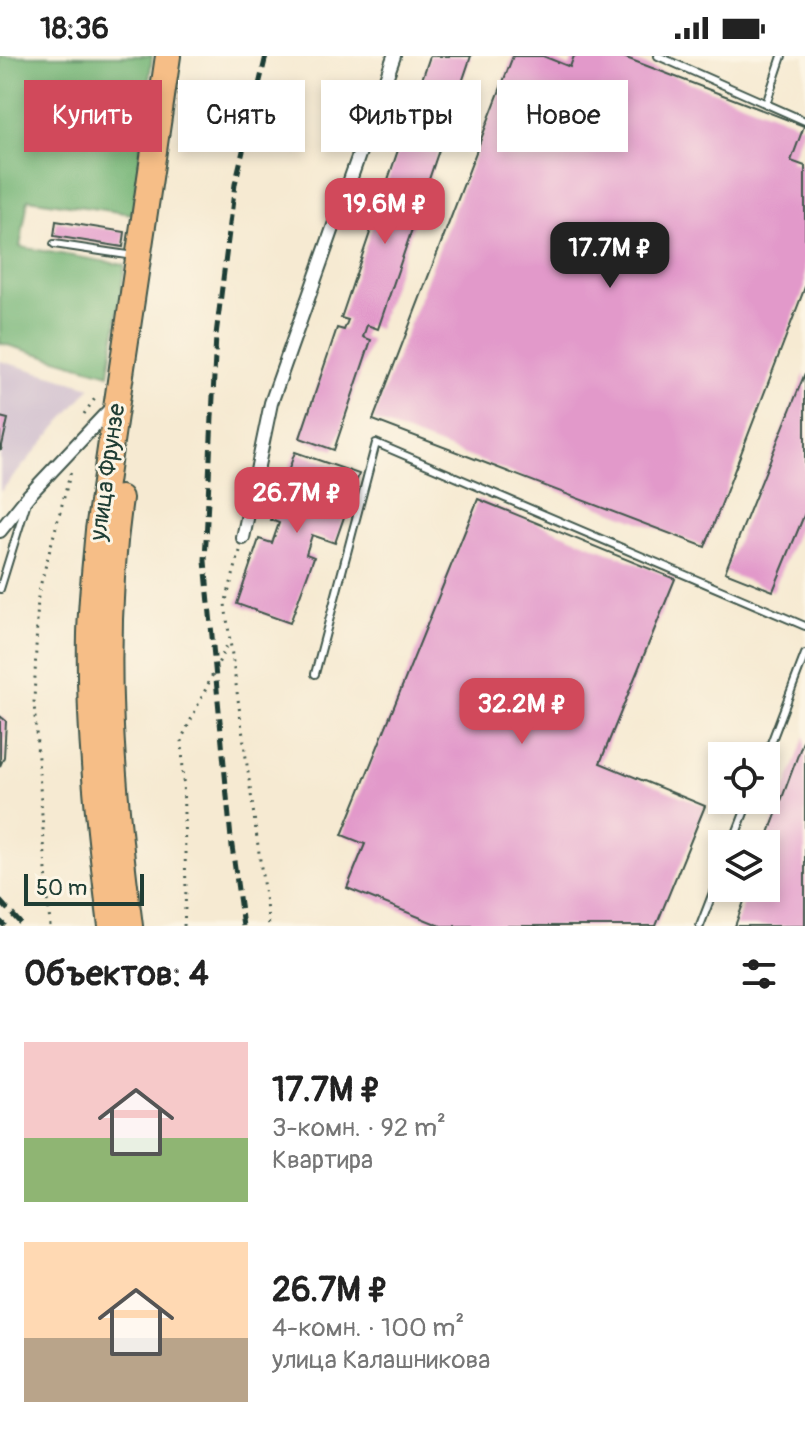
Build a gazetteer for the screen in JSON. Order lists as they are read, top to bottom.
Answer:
{
  "streets": {
    "highway": ["улица Фрунзе"]
  },
  "scale_bar": "50 m",
  "page": {
    "status": "18:36",
    "chip": [
      "Купить",
      "Снять",
      "Фильтры",
      "Новое"
    ],
    "price": [
      "19.6M ₽",
      "17.7M ₽",
      "26.7M ₽",
      "32.2M ₽"
    ],
    "scale": "50 m",
    "heading": "Объектов: 4",
    "list": [
      {
        "name": "17.7M ₽",
        "note": "3-комн. · 92 m² · Квартира"
      },
      {
        "name": "26.7M ₽",
        "note": "4-комн. · 100 m² · улица Калашникова"
      }
    ]
  }
}
